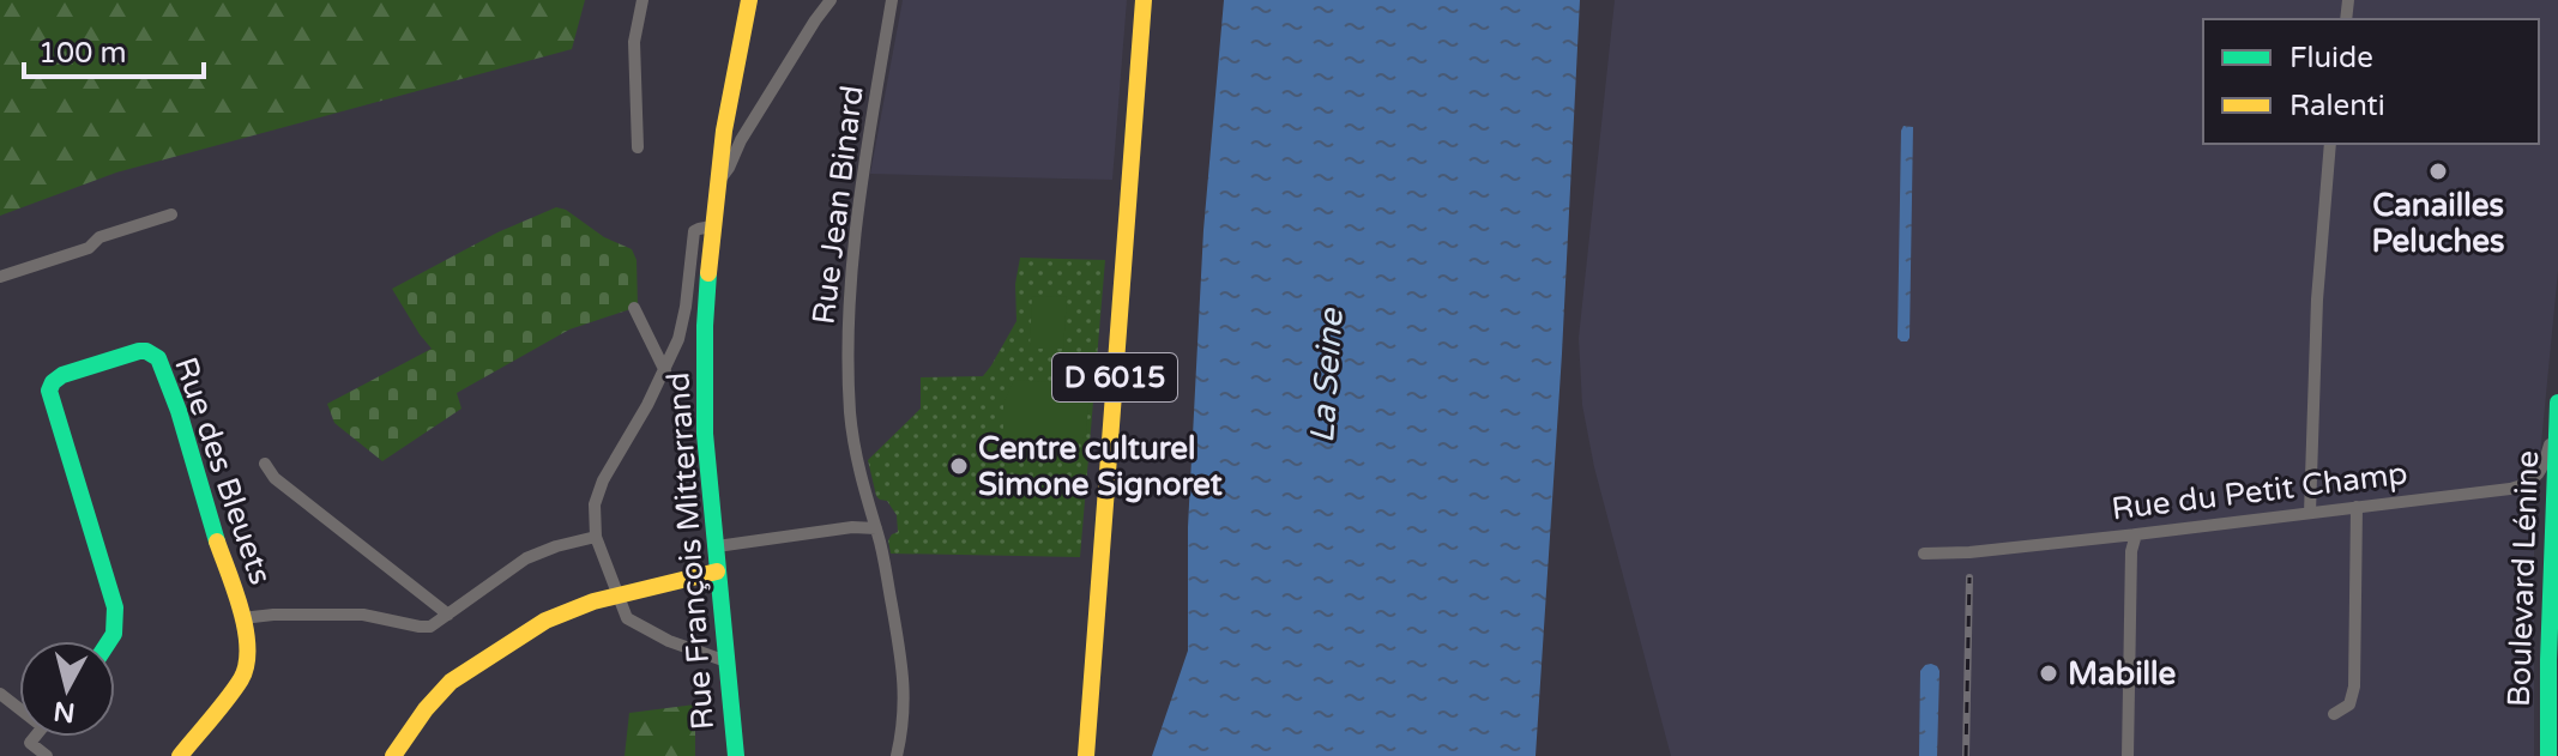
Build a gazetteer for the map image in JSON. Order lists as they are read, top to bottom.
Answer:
{
  "streets": {
    "street": [
      "Rue Jean Binard",
      "D 6015",
      "Rue des Bleuets",
      "Rue du Petit Champ",
      "Rue François Mitterrand",
      "Boulevard Lénine"
    ]
  },
  "crossings": [
    ["Rue du Petit Champ", "Boulevard Lénine"]
  ],
  "water": ["La Seine"],
  "places": ["Canailles Peluches", "Centre culturel Simone Signoret", "Mabille"],
  "legend": ["Fluide", "Ralenti"],
  "scale_bar": "100 m",
  "north": "bottom"
}
